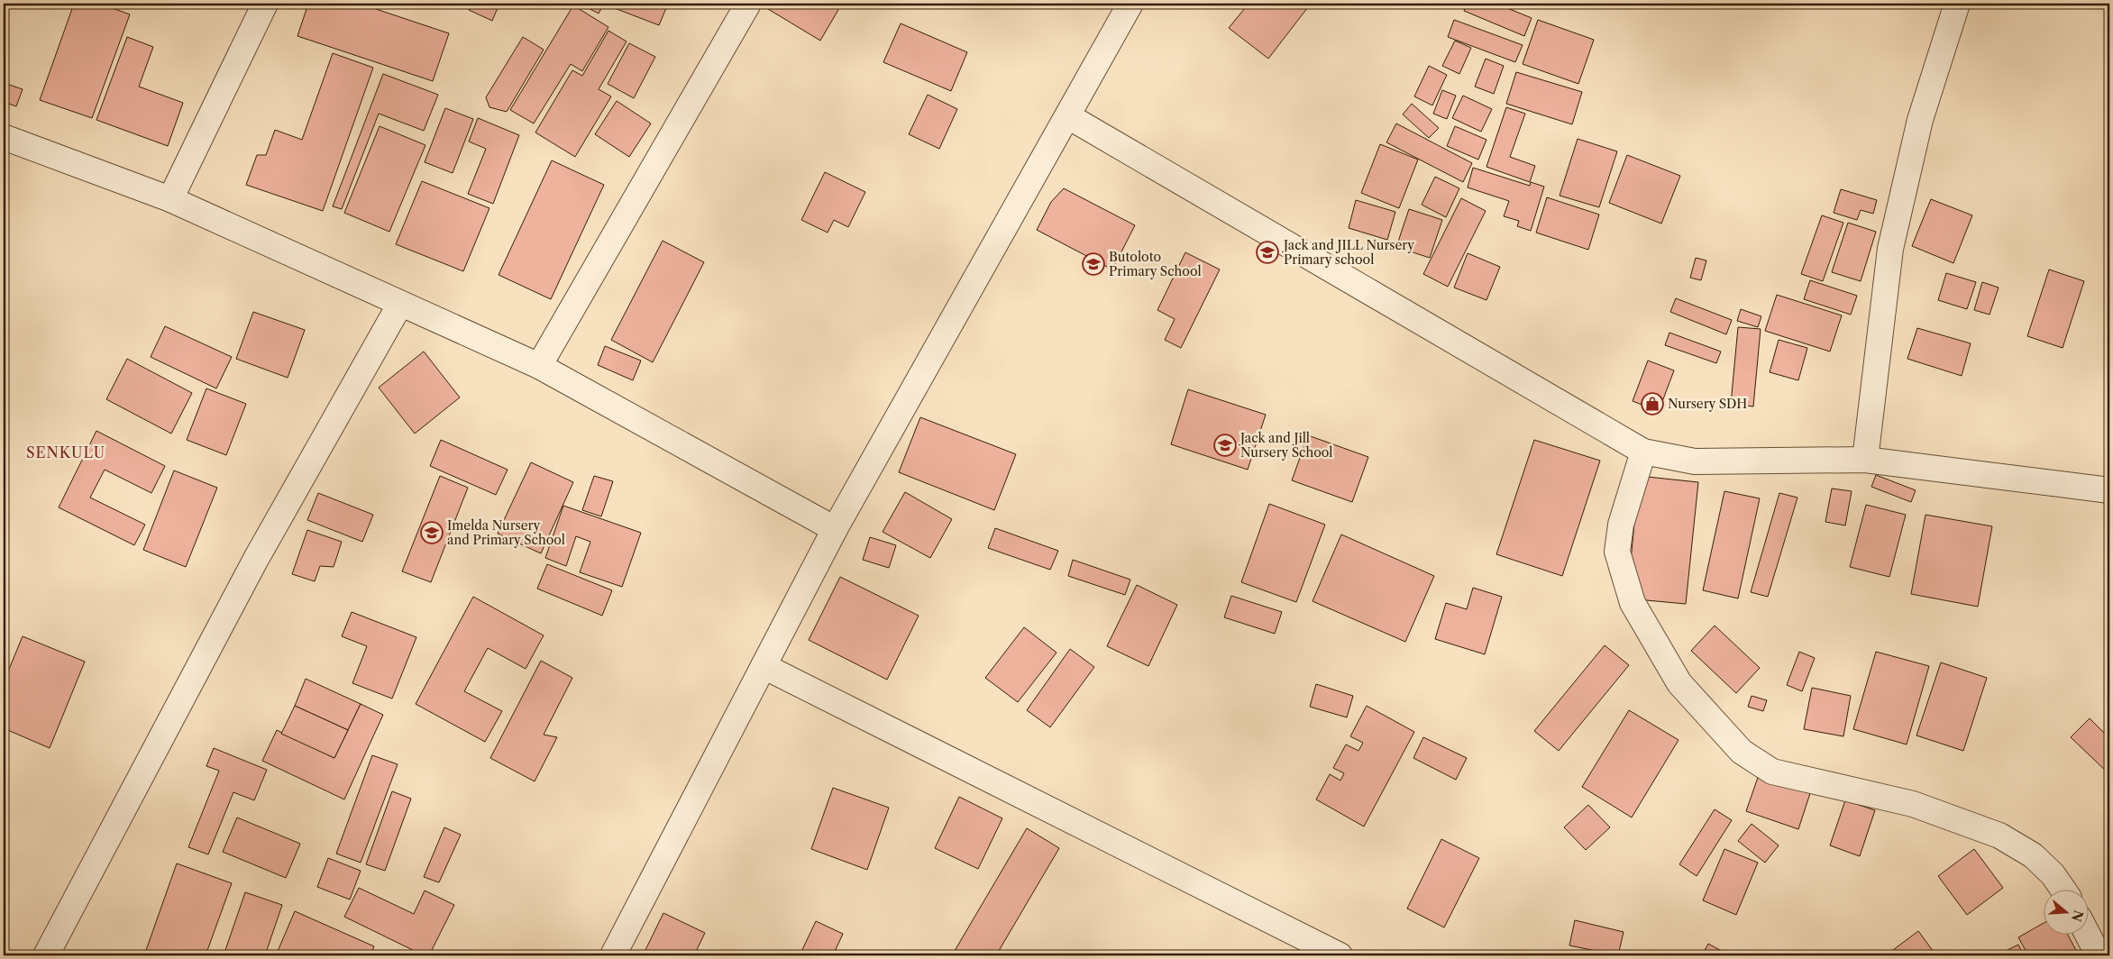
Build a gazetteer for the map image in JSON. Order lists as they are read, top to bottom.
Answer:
{
  "districts": ["SENKULU"],
  "places": {
    "school or university": [
      "Jack and JILL Nursery Primary school",
      "Butoloto Primary School",
      "Jack and Jill Nursery School",
      "Imelda Nursery and Primary School"
    ],
    "shop": ["Nursery SDH"]
  },
  "north": "right"
}
